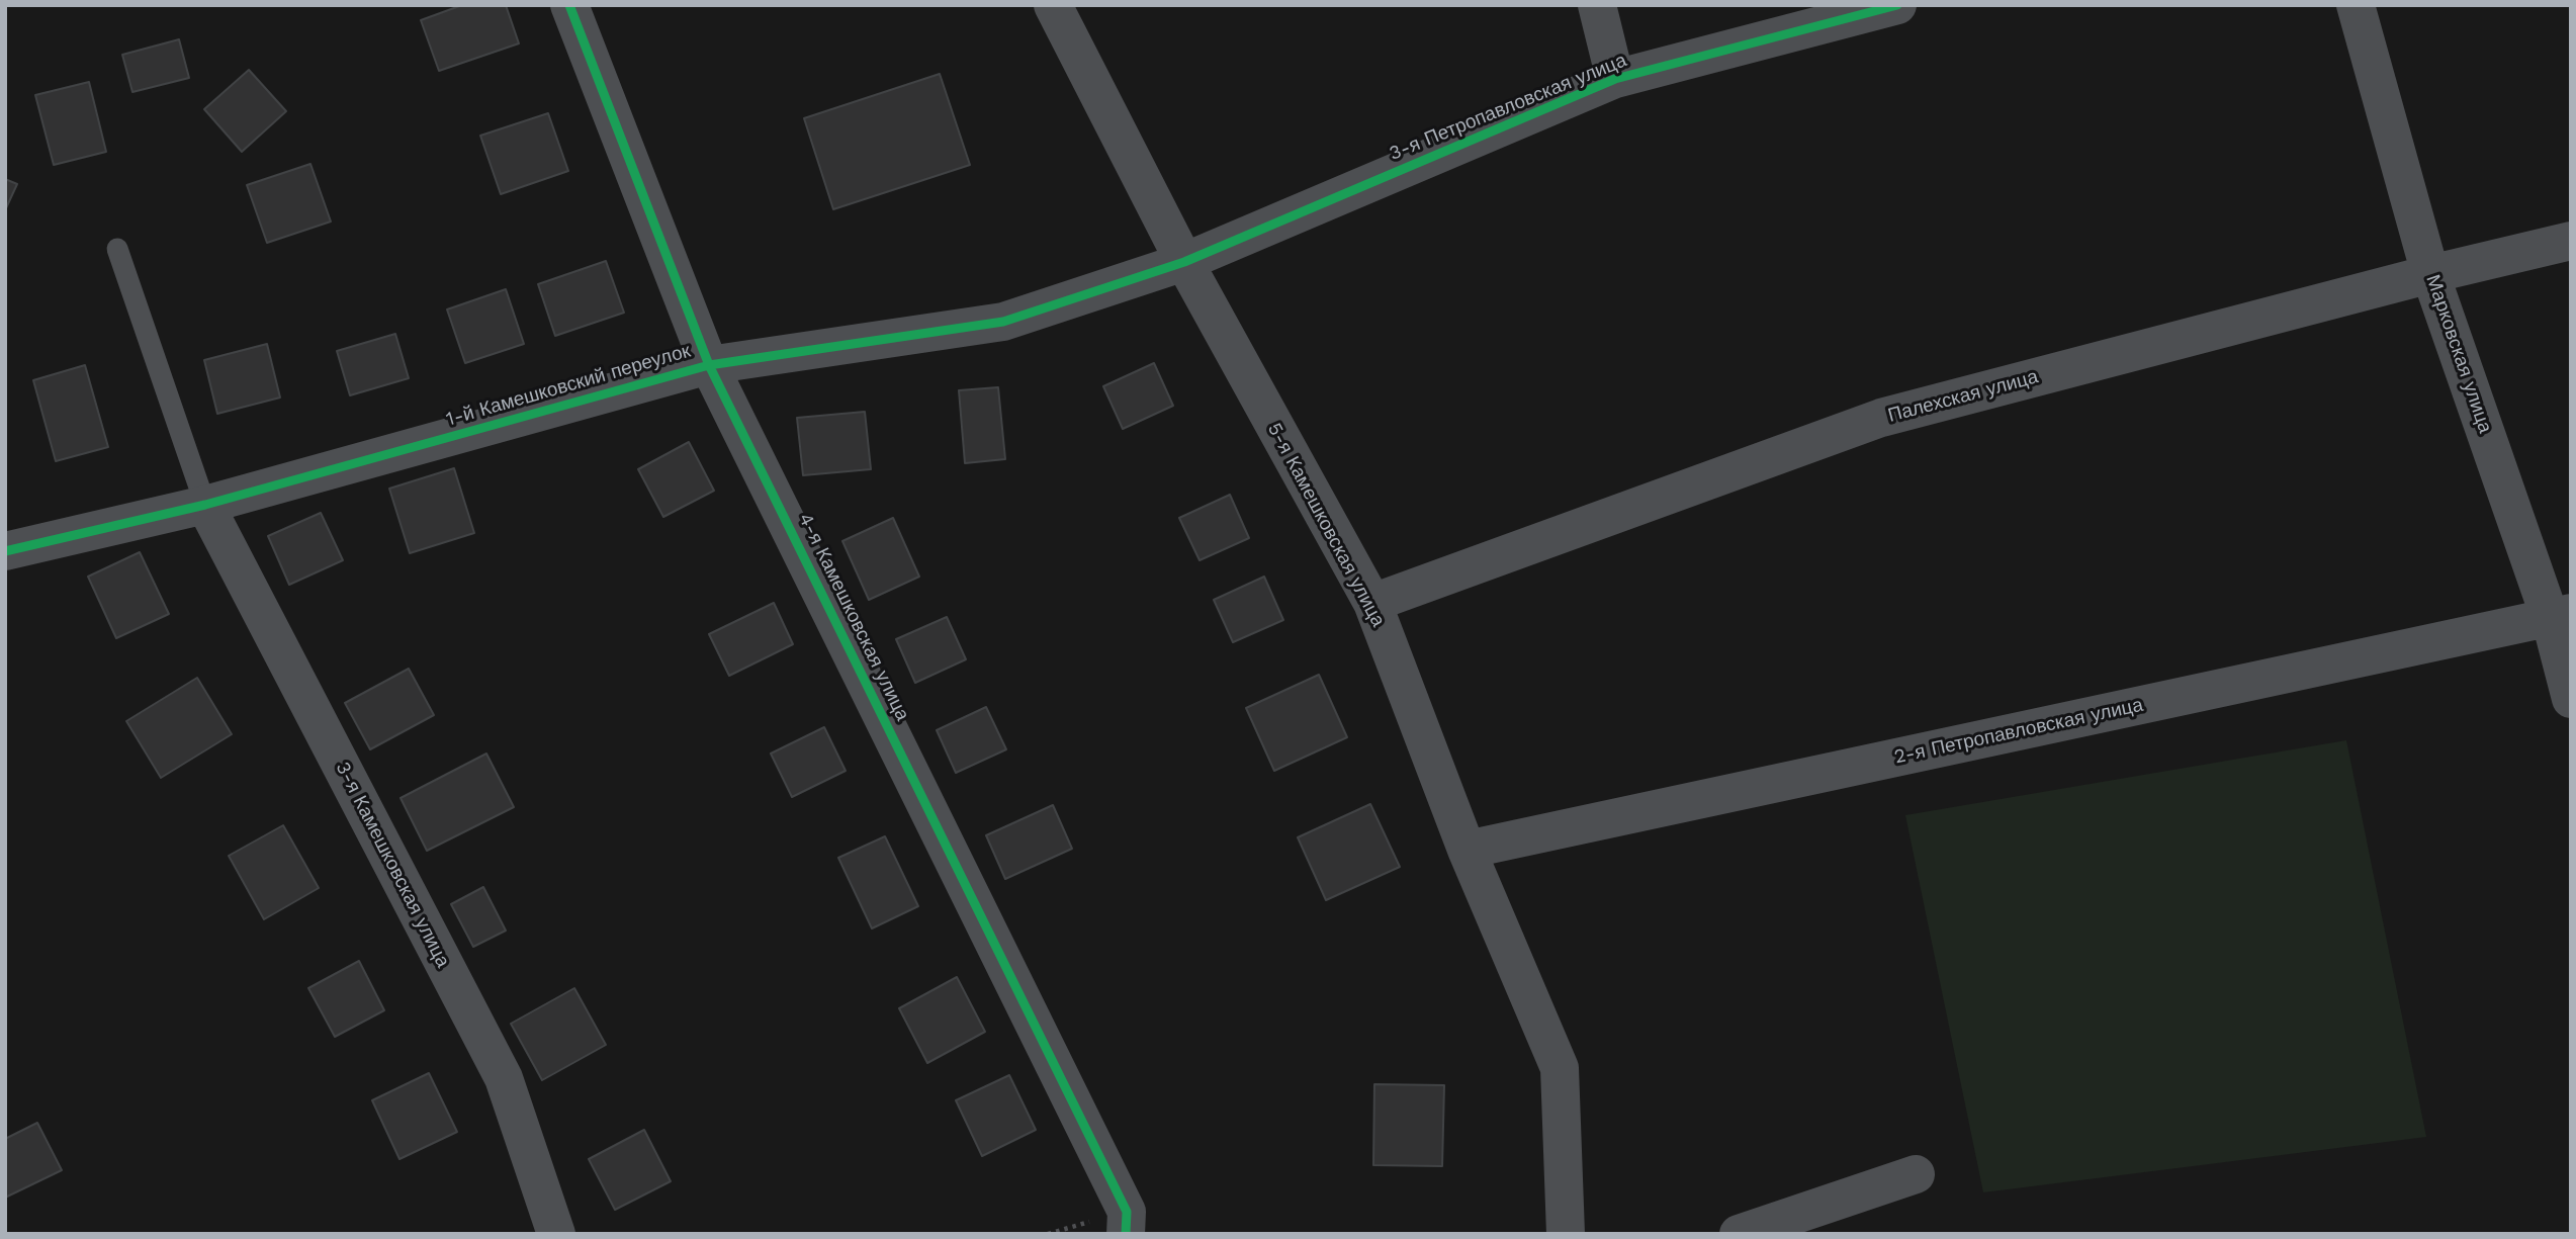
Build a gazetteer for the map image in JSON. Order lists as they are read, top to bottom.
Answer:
{
  "streets": {
    "street": [
      "3-я Петропавловская улица",
      "Марковская улица",
      "1-й Камешковский переулок",
      "Палехская улица",
      "5-я Камешковская улица",
      "4-я Камешковская улица",
      "2-я Петропавловская улица",
      "3-я Камешковская улица"
    ]
  },
  "crossings": [
    ["3-я Петропавловская улица", "1-й Камешковский переулок"],
    ["3-я Петропавловская улица", "5-я Камешковская улица"],
    ["Марковская улица", "Палехская улица"],
    ["Марковская улица", "2-я Петропавловская улица"],
    ["1-й Камешковский переулок", "5-я Камешковская улица"],
    ["1-й Камешковский переулок", "4-я Камешковская улица"],
    ["1-й Камешковский переулок", "3-я Камешковская улица"],
    ["Палехская улица", "5-я Камешковская улица"],
    ["5-я Камешковская улица", "2-я Петропавловская улица"]
  ]
}
